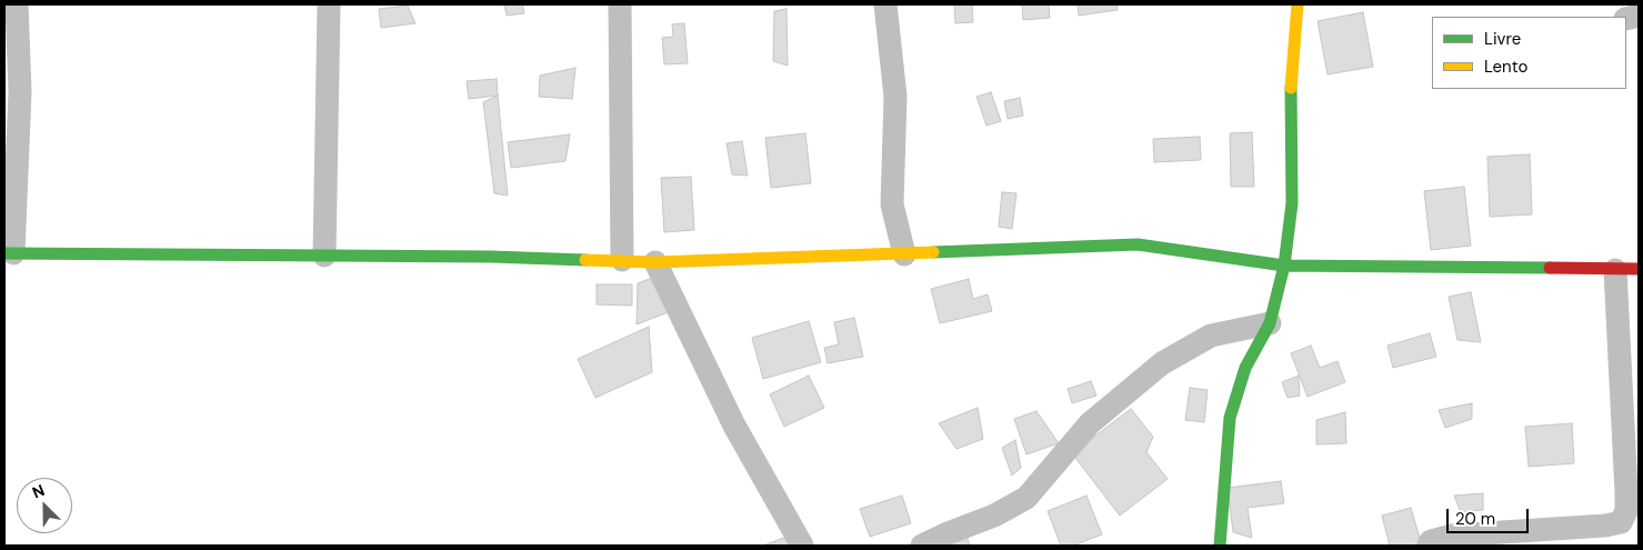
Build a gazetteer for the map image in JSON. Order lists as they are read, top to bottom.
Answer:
{
  "legend": ["Livre", "Lento"],
  "scale_bar": "20 m",
  "north": "top left"
}
